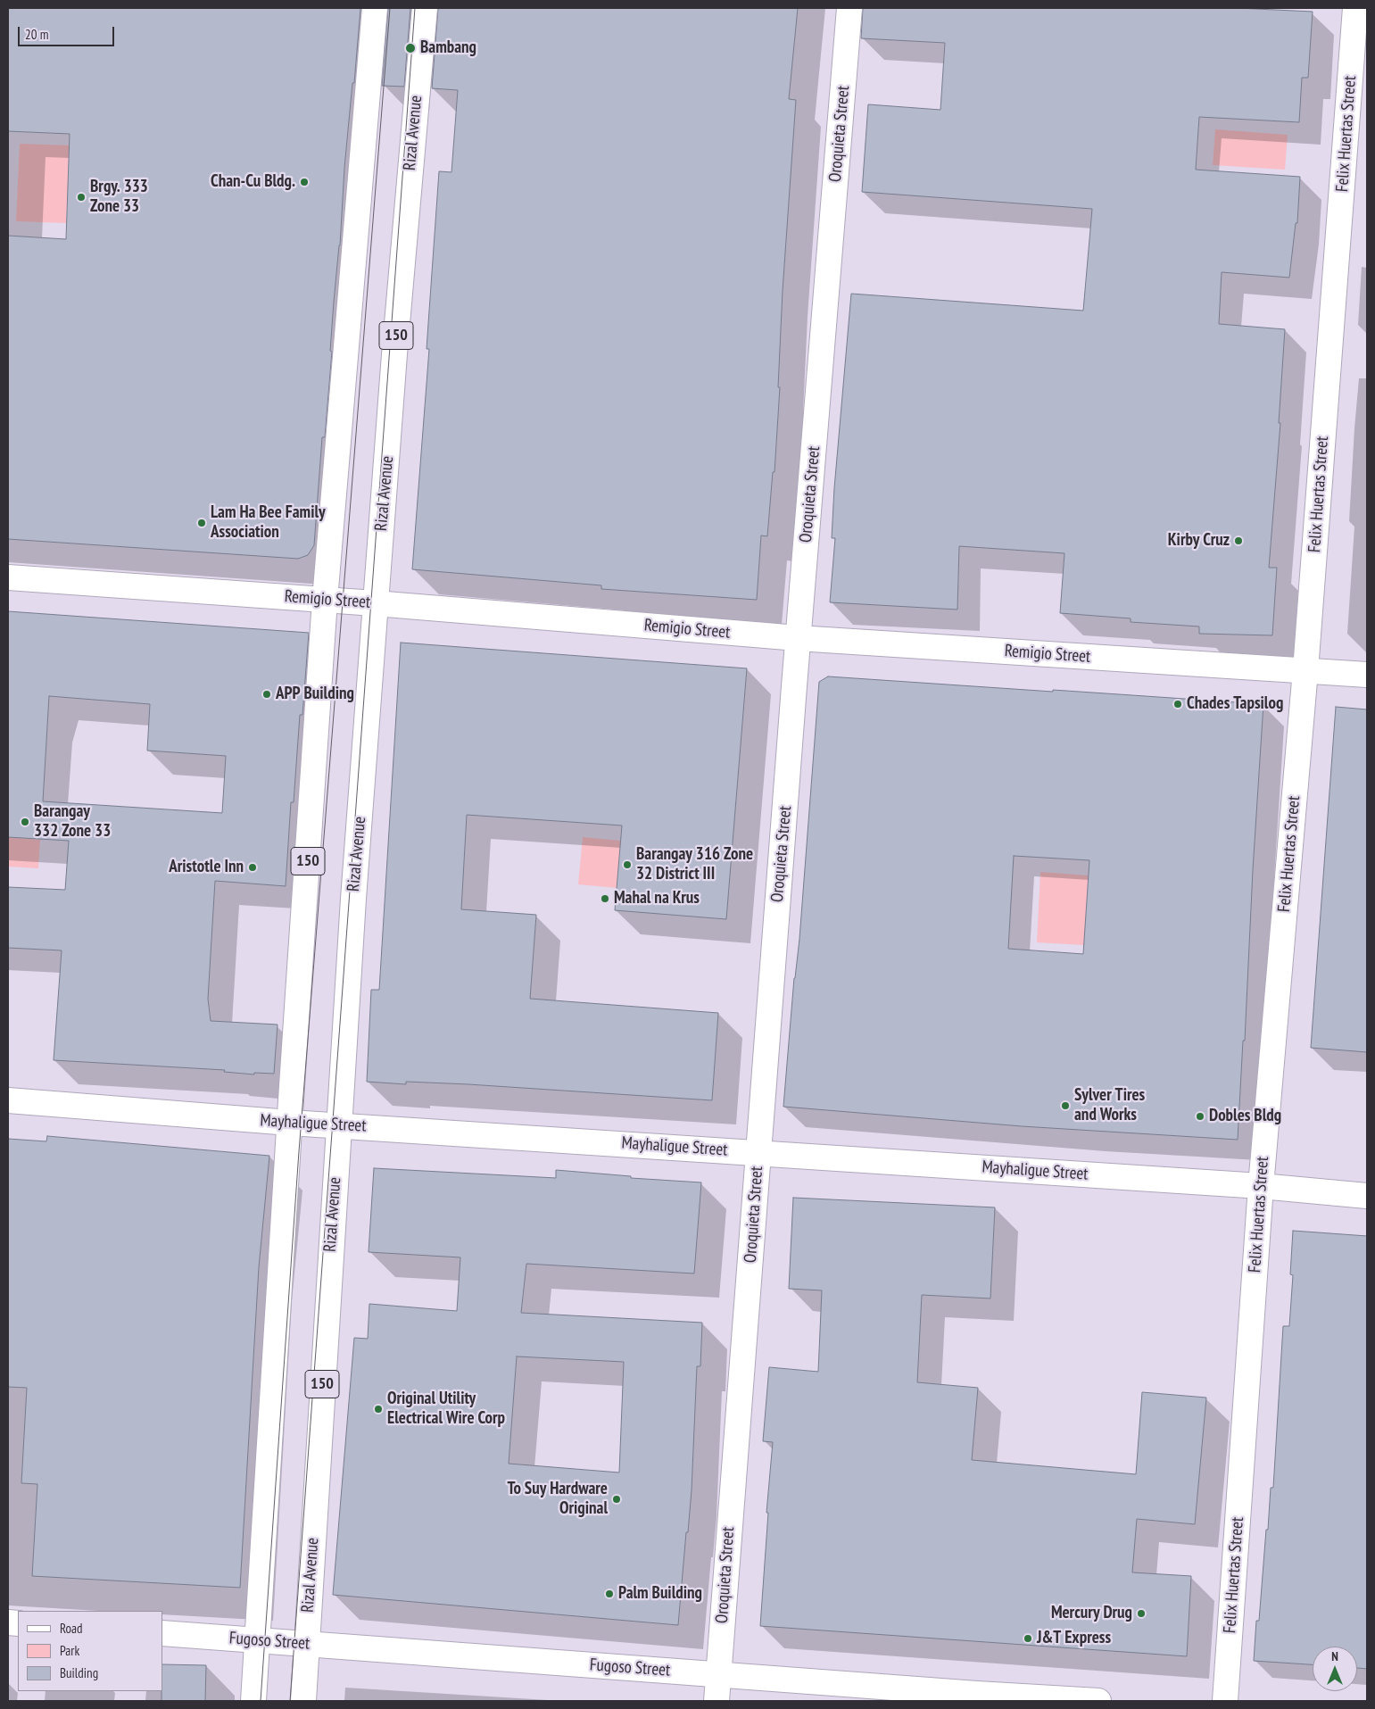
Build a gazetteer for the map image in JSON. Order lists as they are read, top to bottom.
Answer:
{
  "streets": {
    "street": [
      "Rizal Avenue",
      "Oroquieta Street",
      "Felix Huertas Street",
      "150",
      "Remigio Street",
      "Mayhaligue Street",
      "Fugoso Street"
    ]
  },
  "crossings": [
    ["Rizal Avenue", "Remigio Street"],
    ["Rizal Avenue", "Mayhaligue Street"],
    ["Rizal Avenue", "Fugoso Street"],
    ["Oroquieta Street", "Remigio Street"],
    ["Oroquieta Street", "Mayhaligue Street"],
    ["Oroquieta Street", "Fugoso Street"],
    ["Felix Huertas Street", "Remigio Street"],
    ["Felix Huertas Street", "Mayhaligue Street"],
    ["150", "Remigio Street"],
    ["150", "Mayhaligue Street"],
    ["150", "Fugoso Street"]
  ],
  "places": [
    "Bambang",
    "Chan-Cu Bldg.",
    "Brgy. 333 Zone 33",
    "Lam Ha Bee Family Association",
    "Kirby Cruz",
    "APP Building",
    "Chades Tapsilog",
    "Barangay 332 Zone 33",
    "Barangay 316 Zone 32 District III",
    "Aristotle Inn",
    "Mahal na Krus",
    "Sylver Tires and Works",
    "Dobles Bldg",
    "Original Utility Electrical Wire Corp",
    "To Suy Hardware Original",
    "Palm Building",
    "Mercury Drug",
    "J&T Express"
  ],
  "legend": ["Road", "Park", "Building"],
  "scale_bar": "20 m",
  "north": "top"
}
